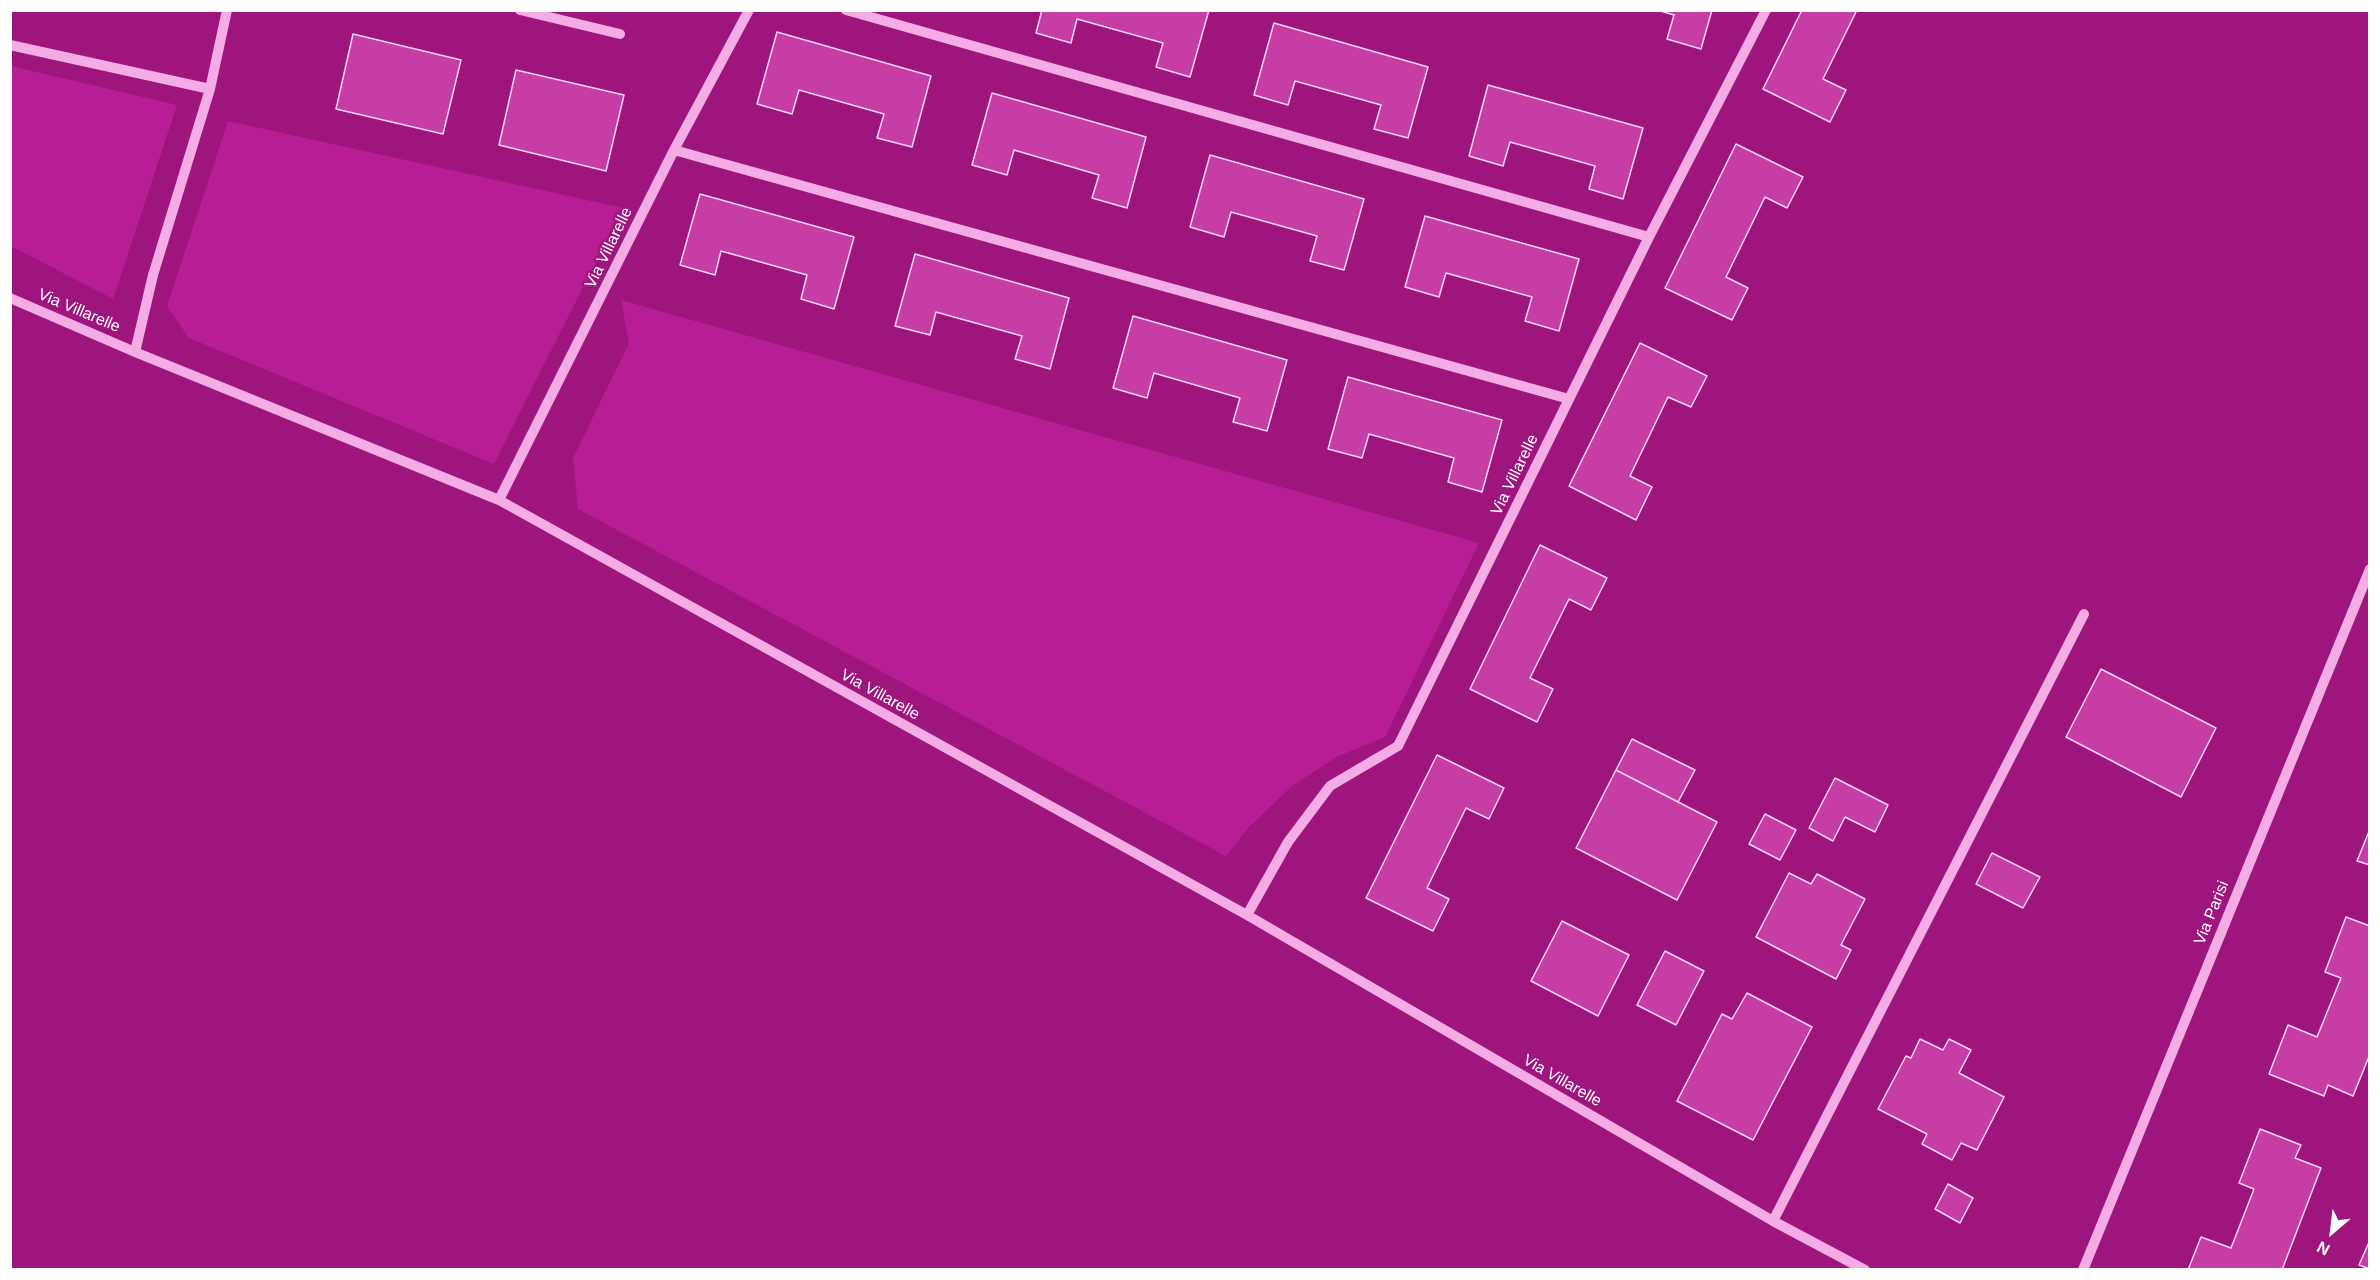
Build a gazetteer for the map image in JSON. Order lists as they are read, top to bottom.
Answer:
{
  "streets": {
    "street": ["Via Villarelle", "Via Parisi"]
  },
  "north": "bottom left"
}
